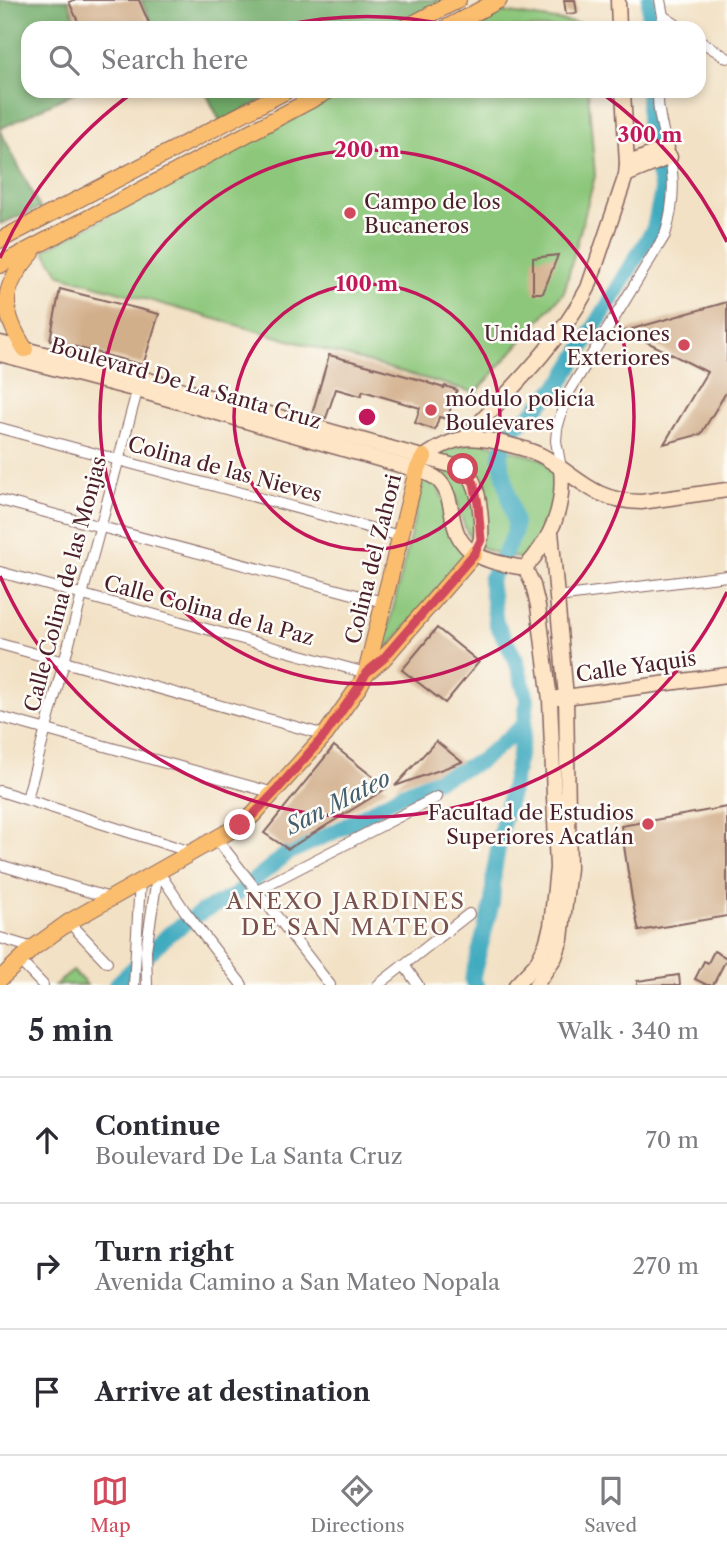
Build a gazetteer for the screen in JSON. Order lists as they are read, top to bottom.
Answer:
{
  "streets": {
    "main road": ["Boulevard De La Santa Cruz", "Colina del Zahori", "Calle Yaquis"],
    "street": ["Colina de las Nieves", "Calle Colina de las Monjas", "Calle Colina de la Paz"]
  },
  "crossings": [
    ["Boulevard De La Santa Cruz", "Colina del Zahori"],
    ["Boulevard De La Santa Cruz", "Calle Colina de las Monjas"],
    ["Colina de las Nieves", "Colina del Zahori"],
    ["Colina de las Nieves", "Calle Colina de las Monjas"],
    ["Colina del Zahori", "Calle Colina de la Paz"],
    ["Calle Colina de las Monjas", "Calle Colina de la Paz"]
  ],
  "districts": ["ANEXO JARDINES DE SAN MATEO"],
  "water": ["San Mateo"],
  "places": [
    "Campo de los Bucaneros",
    "Unidad Relaciones Exteriores",
    "módulo policía Boulevares",
    "Facultad de Estudios Superiores Acatlán"
  ],
  "page": {
    "search": "Search here",
    "heading": ["5 min", "Walk · 340 m"],
    "list": [
      ["Continue", "Boulevard De La Santa Cruz", "70 m"],
      ["Turn right", "Avenida Camino a San Mateo Nopala", "270 m"],
      "Arrive at destination"
    ],
    "nav": ["Map", "Directions", "Saved"]
  },
  "rings": ["300 m", "200 m", "100 m"]
}
